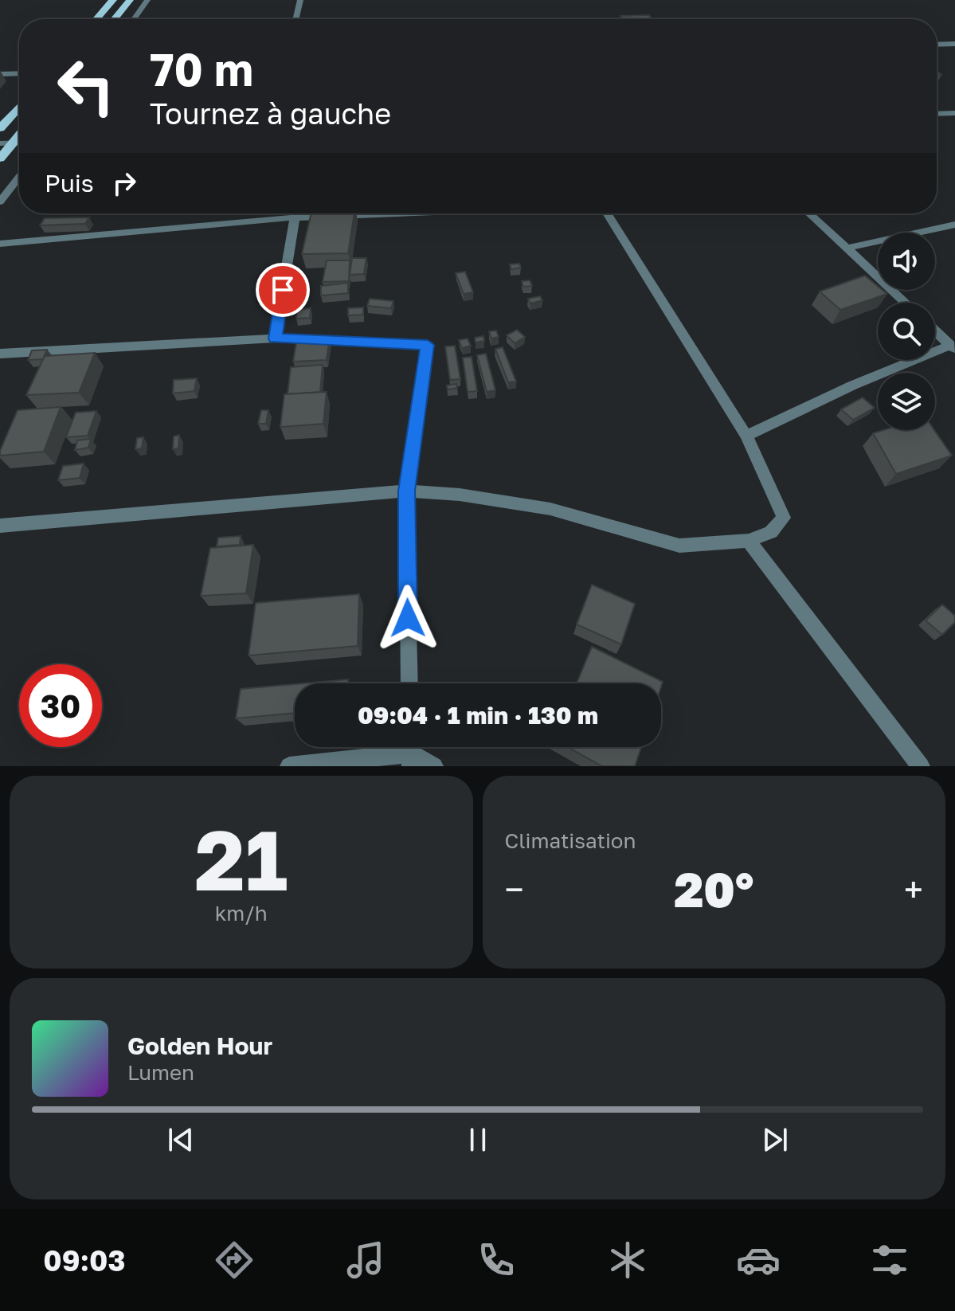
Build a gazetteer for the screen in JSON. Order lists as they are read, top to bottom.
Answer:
{
  "page": {
    "turn": ["70 m", "Tournez à gauche"],
    "then": "Puis",
    "limit": "30",
    "trip": "09:04 · 1 min · 130 m",
    "tile": [
      ["21", "km/h"],
      "Climatisation"
    ],
    "heat": ["−", "20°", "+"],
    "song": ["Golden Hour", "Lumen"],
    "tabs": "09:03"
  }
}
